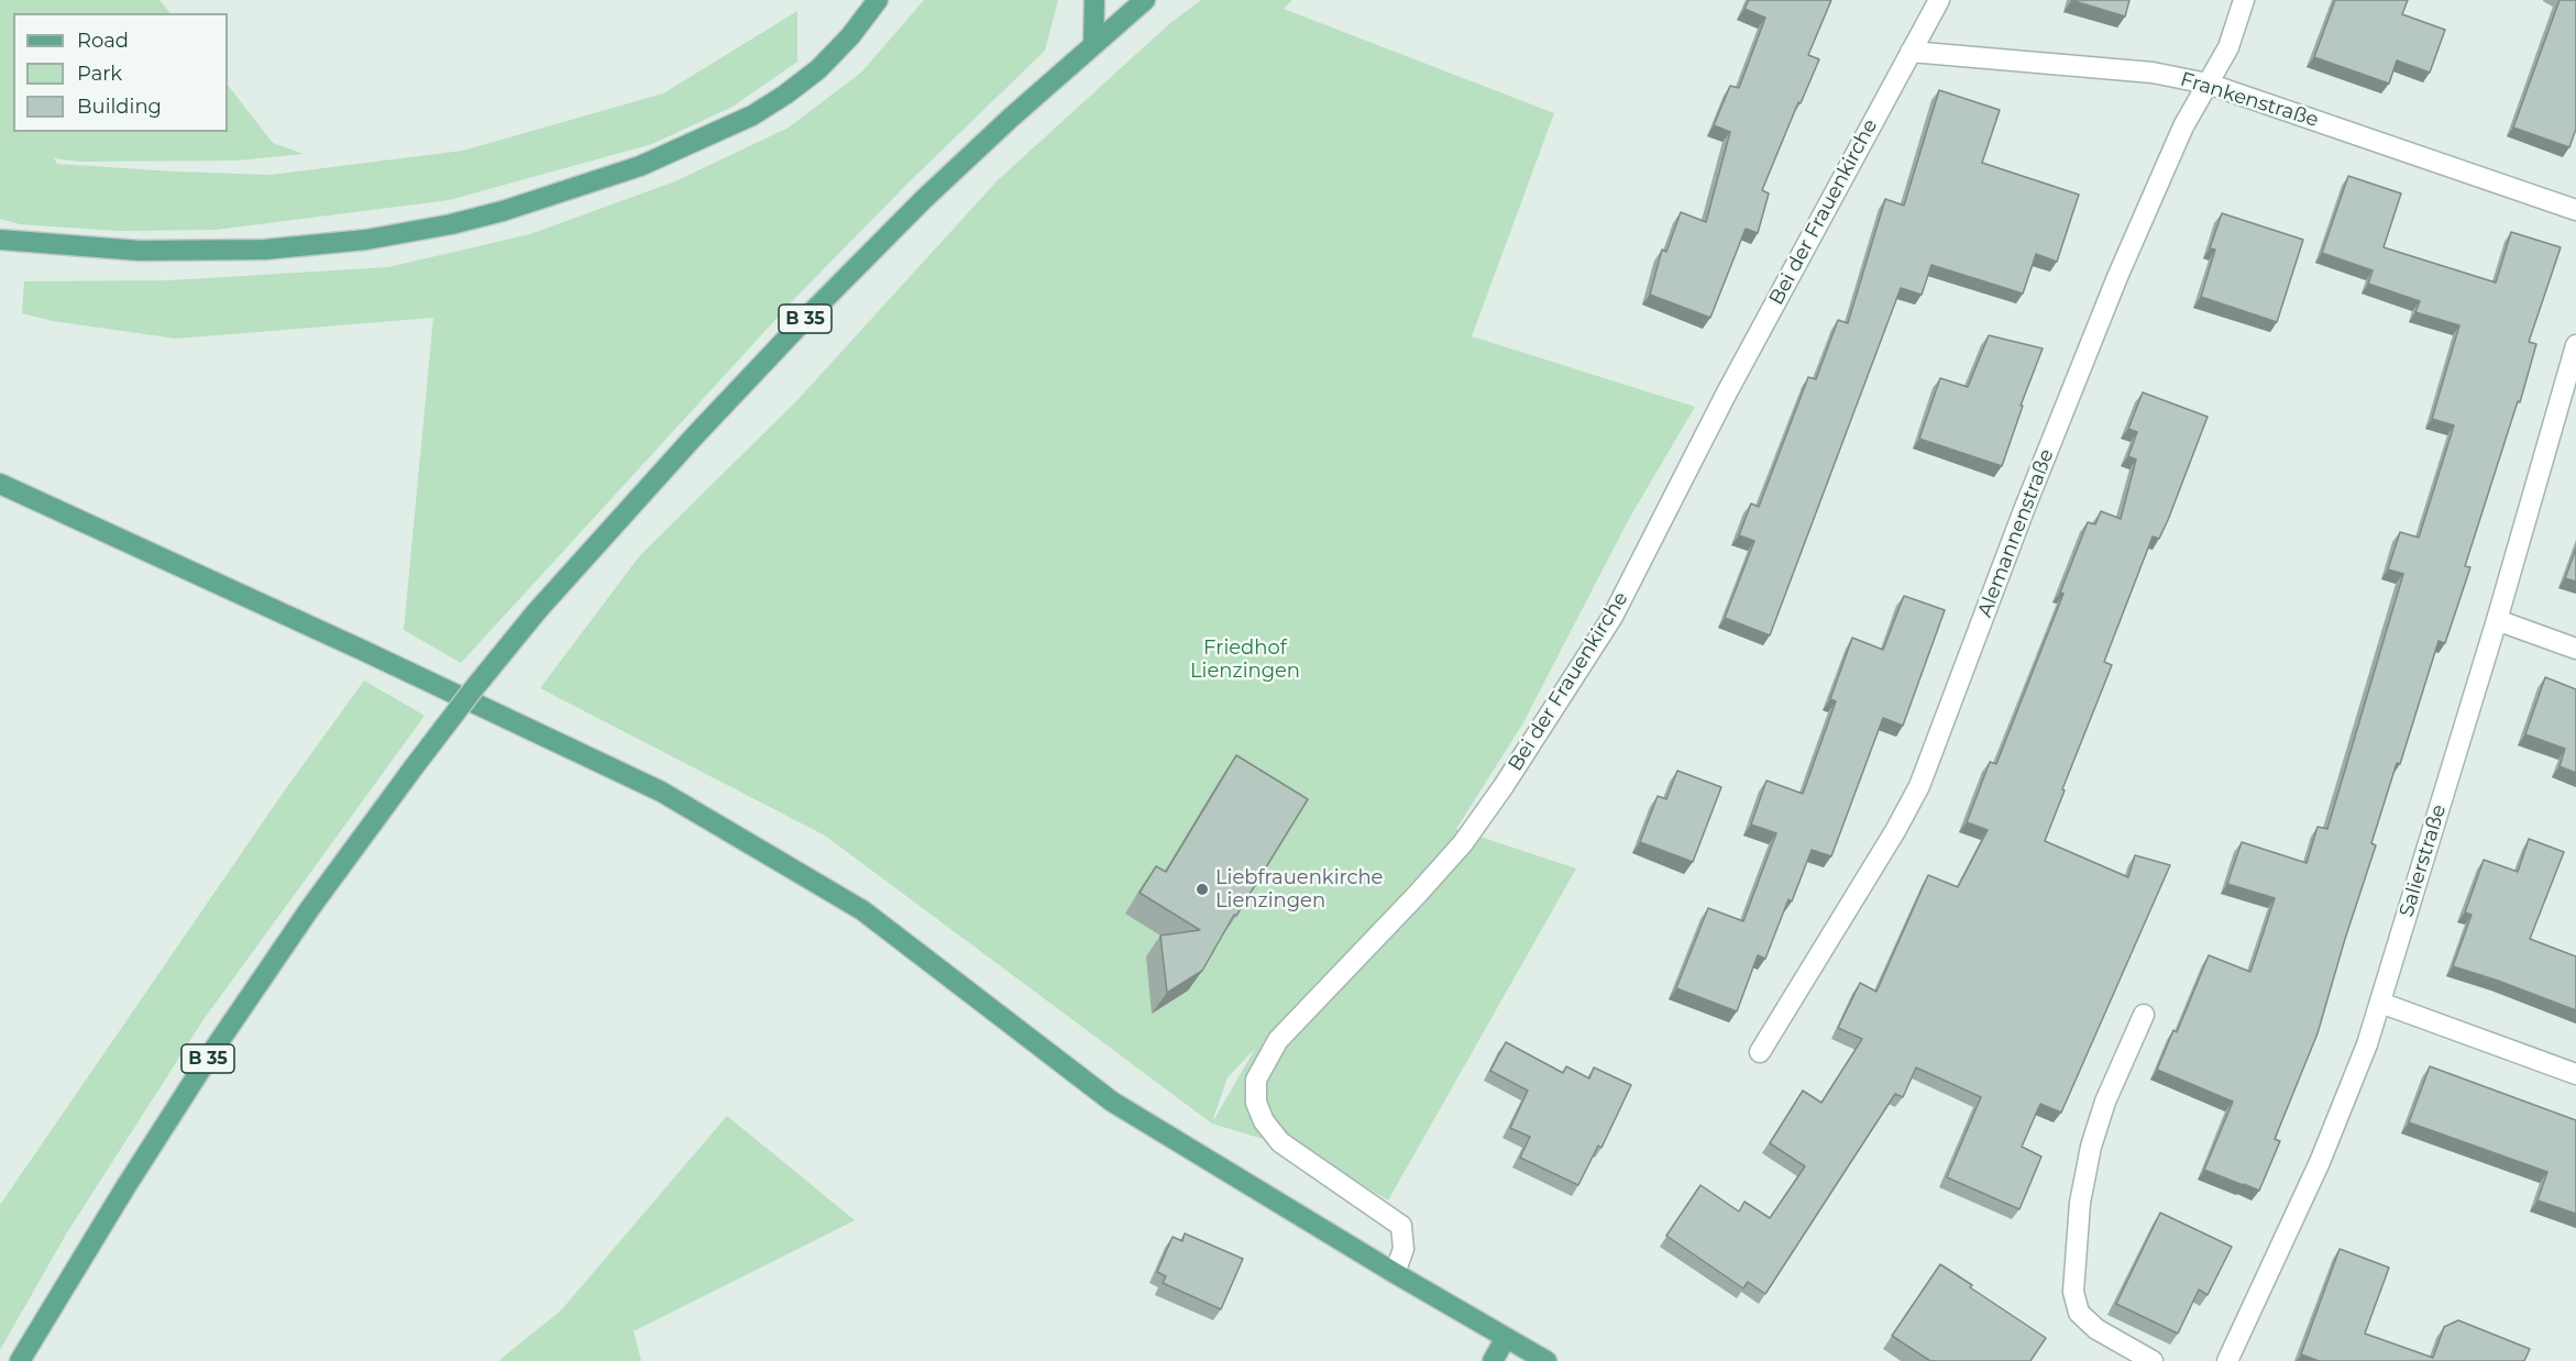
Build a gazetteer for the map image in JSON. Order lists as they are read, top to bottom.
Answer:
{
  "streets": {
    "main road": ["B 35"],
    "street": [
      "Frankenstraße",
      "Bei der Frauenkirche",
      "Alemannenstraße",
      "Salierstraße"
    ]
  },
  "crossings": [
    ["Frankenstraße", "Bei der Frauenkirche"],
    ["Frankenstraße", "Alemannenstraße"]
  ],
  "parks": ["Friedhof Lienzingen"],
  "places": ["Liebfrauenkirche Lienzingen"],
  "legend": ["Road", "Park", "Building"]
}
